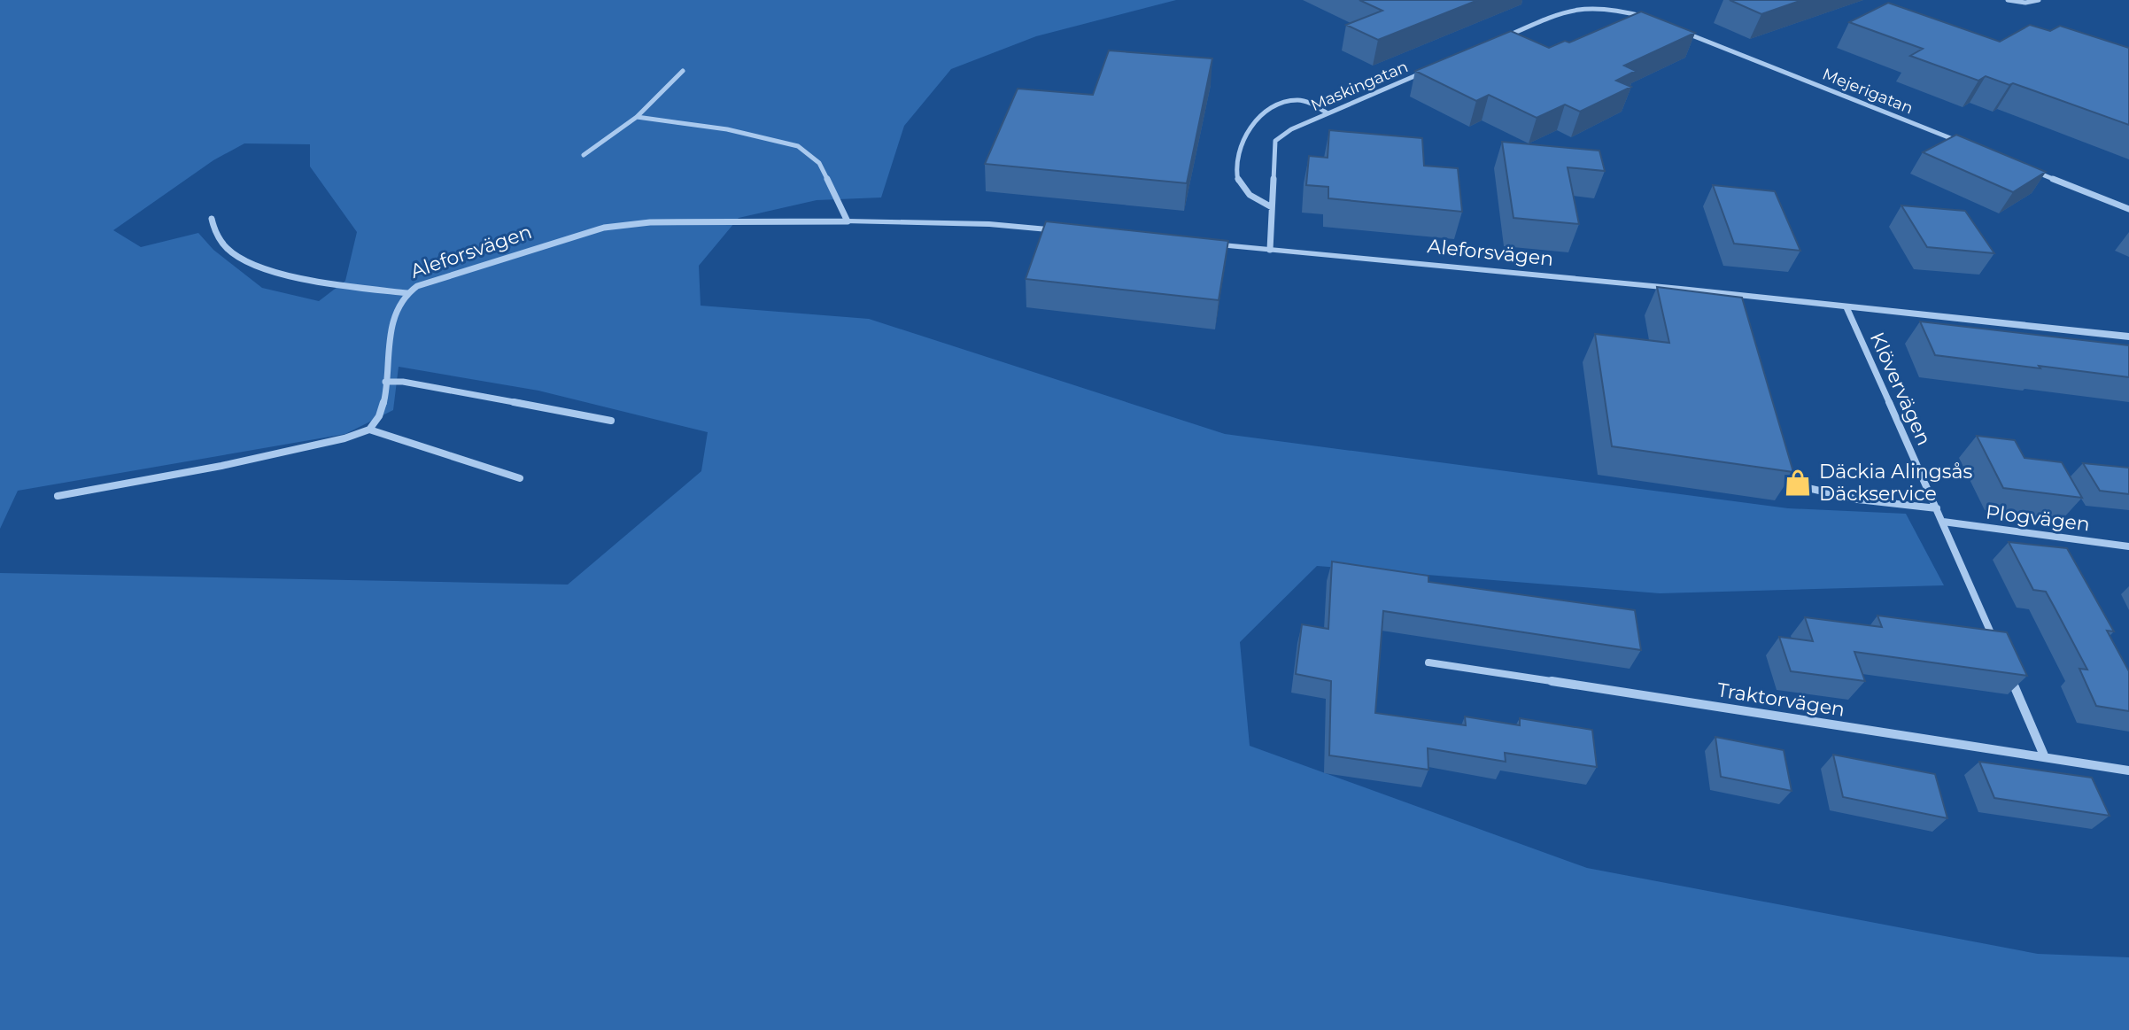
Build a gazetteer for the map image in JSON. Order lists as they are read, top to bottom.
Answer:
{
  "streets": {
    "street": [
      "Maskingatan",
      "Mejerigatan",
      "Aleforsvägen",
      "Klövervägen",
      "Plogvägen",
      "Traktorvägen"
    ]
  },
  "crossings": [
    ["Maskingatan", "Aleforsvägen"],
    ["Aleforsvägen", "Klövervägen"],
    ["Klövervägen", "Plogvägen"]
  ],
  "places": {
    "shop": ["Däckia Alingsås Däckservice"]
  }
}
